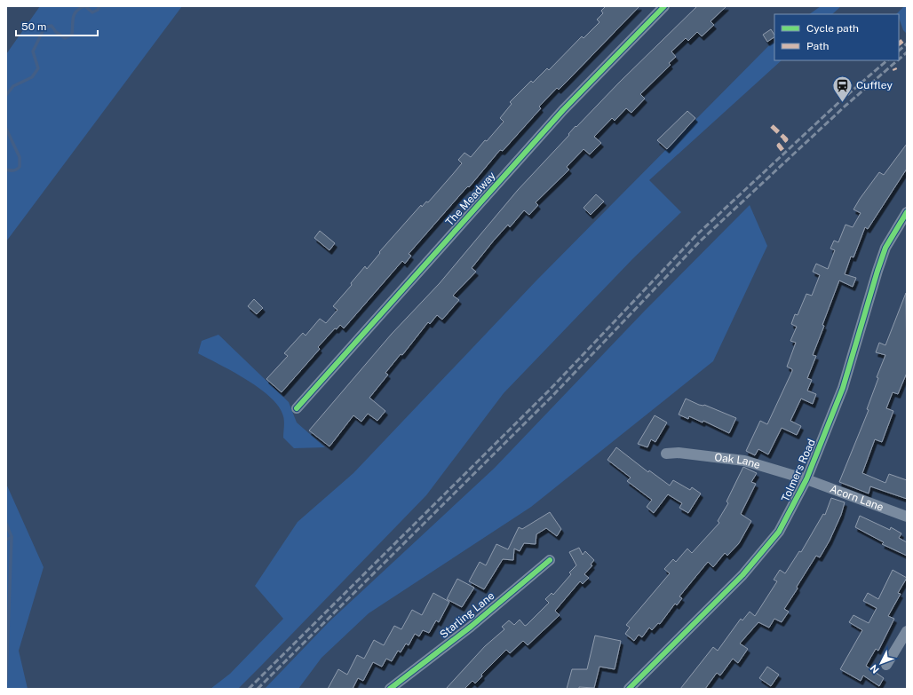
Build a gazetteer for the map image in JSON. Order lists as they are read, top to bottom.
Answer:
{
  "streets": {
    "street": [
      "The Meadway",
      "Oak Lane",
      "Tolmers Road",
      "Acorn Lane",
      "Starling Lane"
    ]
  },
  "crossings": [
    ["Oak Lane", "Tolmers Road"],
    ["Oak Lane", "Acorn Lane"],
    ["Tolmers Road", "Acorn Lane"]
  ],
  "places": {
    "station": ["Cuffley"]
  },
  "legend": ["Cycle path", "Path"],
  "scale_bar": "50 m",
  "north": "bottom left"
}
